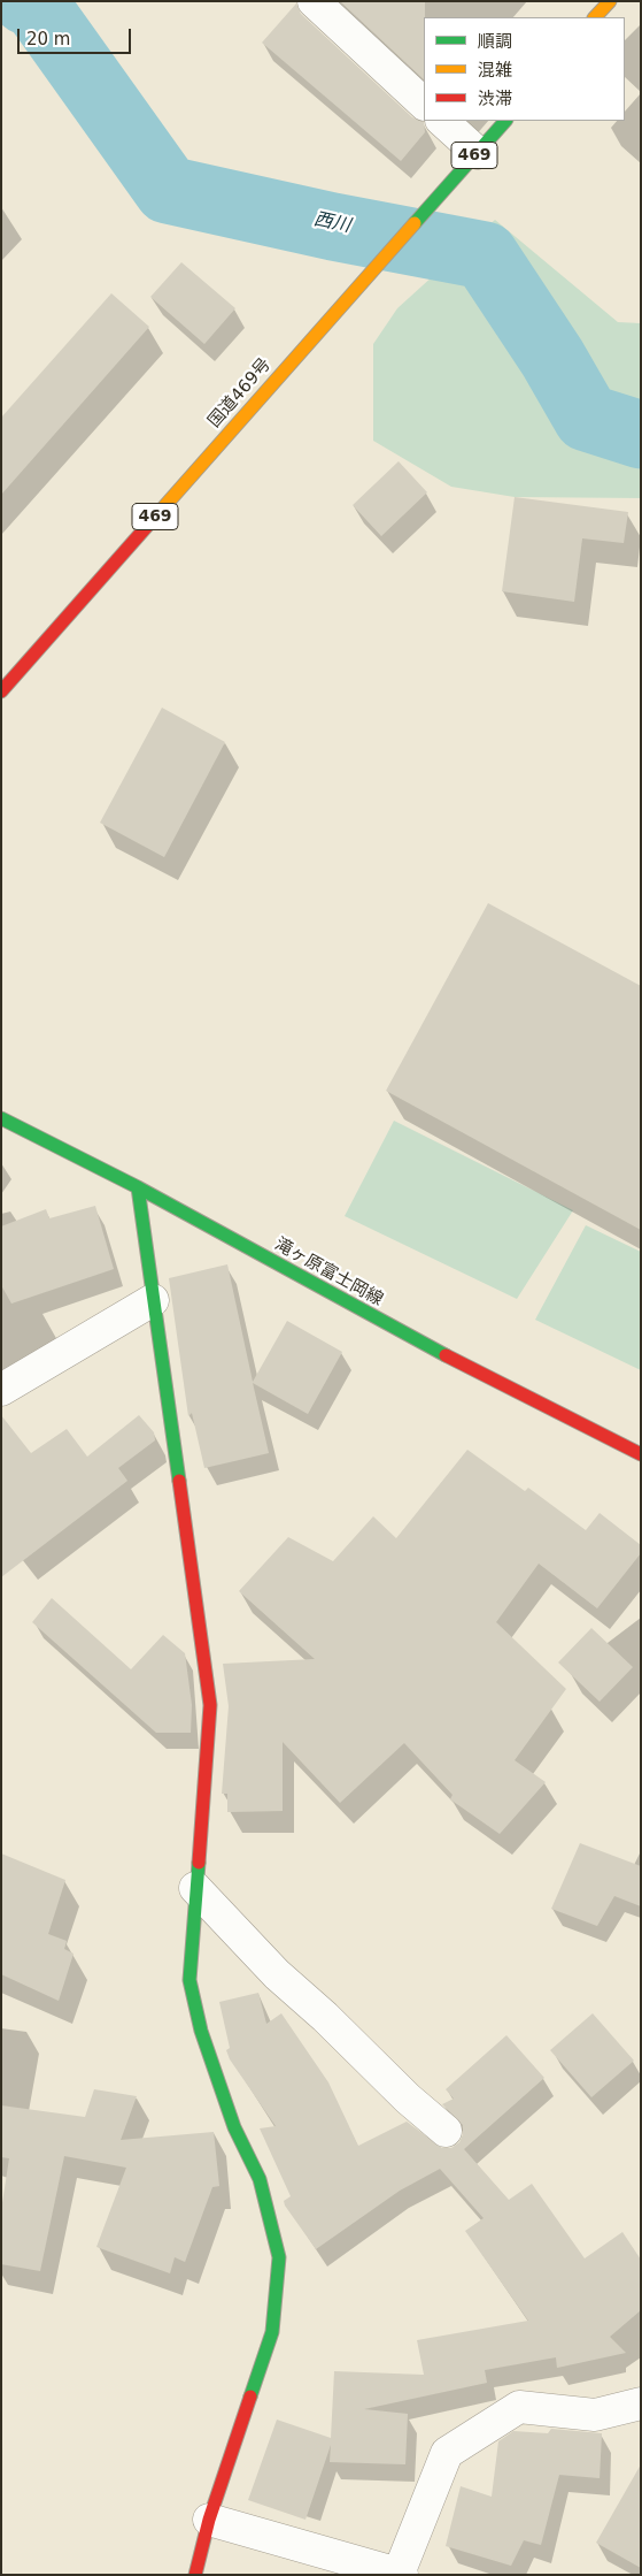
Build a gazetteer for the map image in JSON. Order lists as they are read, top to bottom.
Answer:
{
  "streets": {
    "main road": ["469", "国道469号", "滝ヶ原富士岡線"]
  },
  "water": ["西川"],
  "legend": ["順調", "混雑", "渋滞"],
  "scale_bar": "20 m"
}
